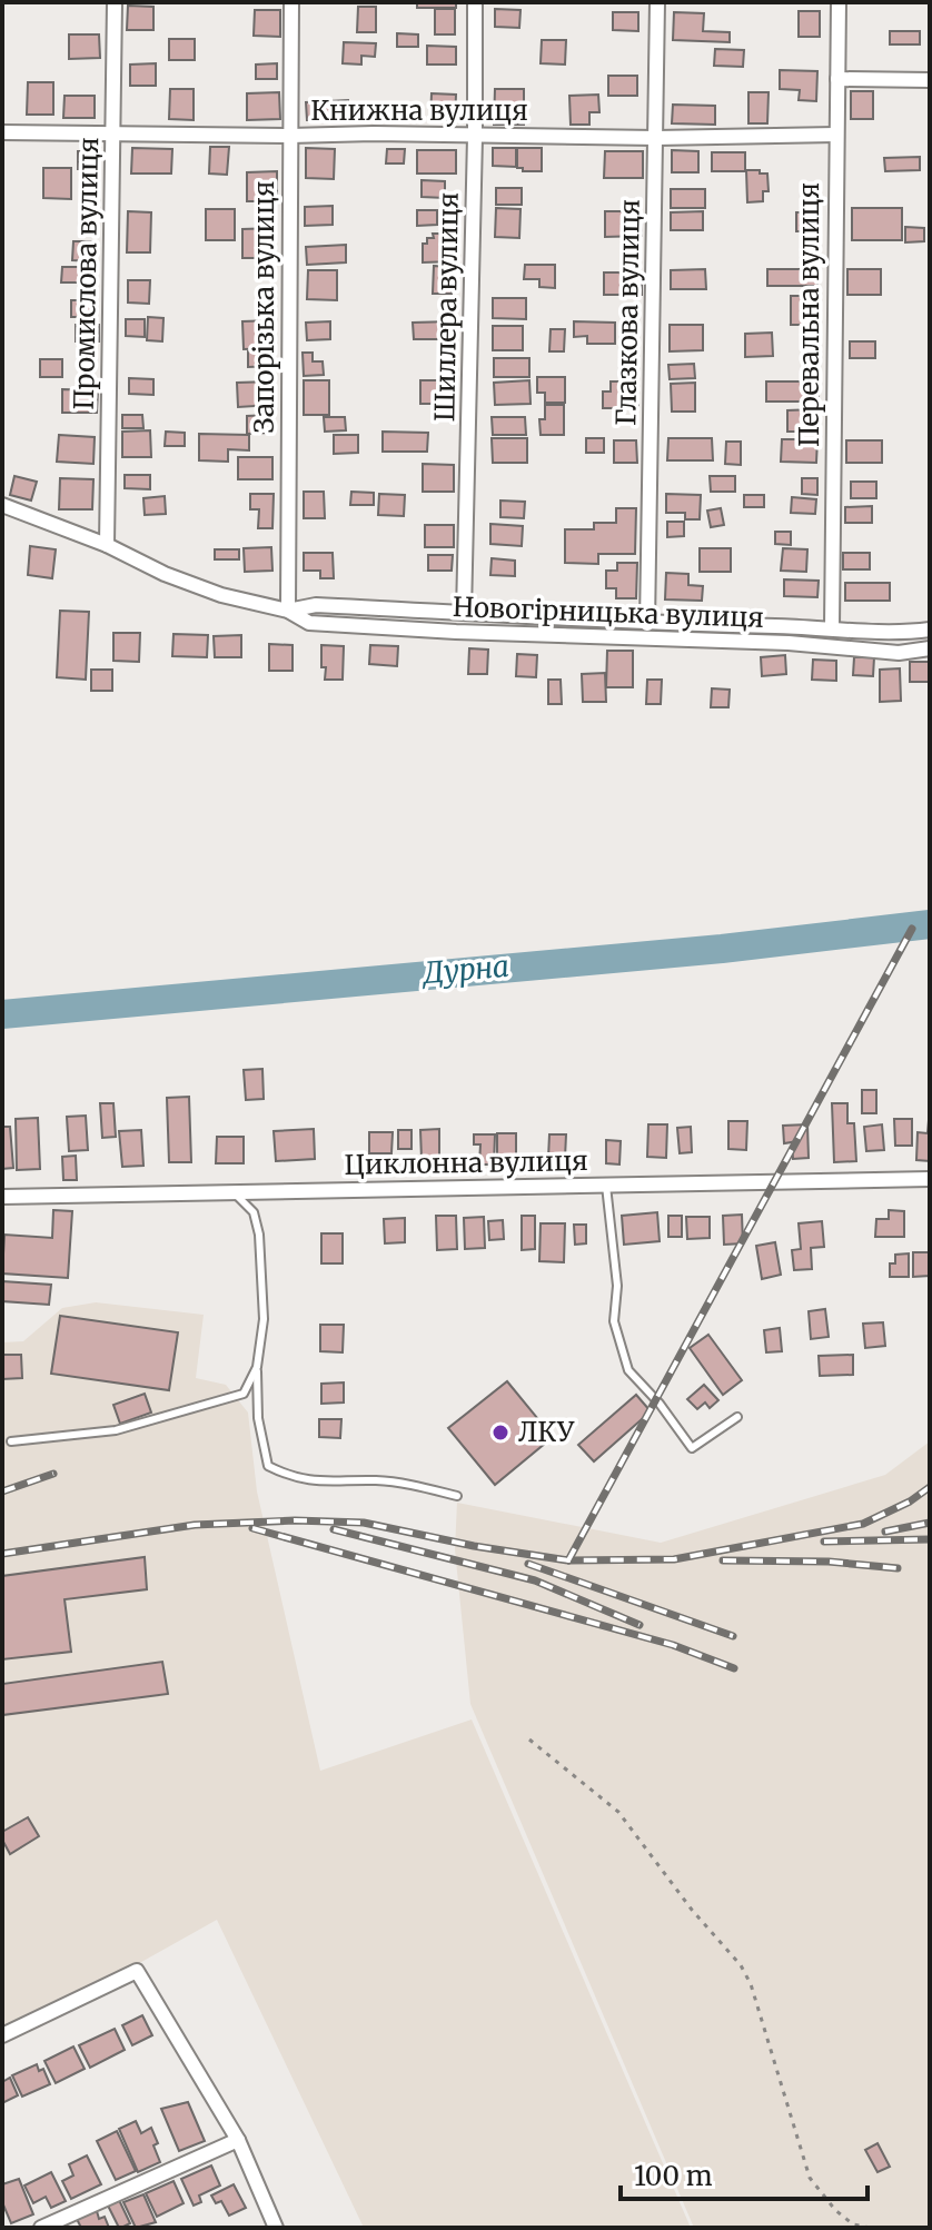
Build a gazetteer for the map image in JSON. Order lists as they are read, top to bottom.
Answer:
{
  "streets": {
    "street": [
      "Книжна вулиця",
      "Промислова вулиця",
      "Запорізька вулиця",
      "Шиллера вулиця",
      "Глазкова вулиця",
      "Перевальна вулиця",
      "Новогірницька вулиця",
      "Циклонна вулиця"
    ]
  },
  "crossings": [
    ["Книжна вулиця", "Промислова вулиця"],
    ["Книжна вулиця", "Запорізька вулиця"],
    ["Книжна вулиця", "Шиллера вулиця"],
    ["Книжна вулиця", "Глазкова вулиця"],
    ["Книжна вулиця", "Перевальна вулиця"],
    ["Промислова вулиця", "Новогірницька вулиця"],
    ["Запорізька вулиця", "Новогірницька вулиця"],
    ["Шиллера вулиця", "Новогірницька вулиця"],
    ["Глазкова вулиця", "Новогірницька вулиця"],
    ["Перевальна вулиця", "Новогірницька вулиця"]
  ],
  "water": ["Дурна"],
  "places": ["ЛКУ"],
  "scale_bar": "100 m"
}
